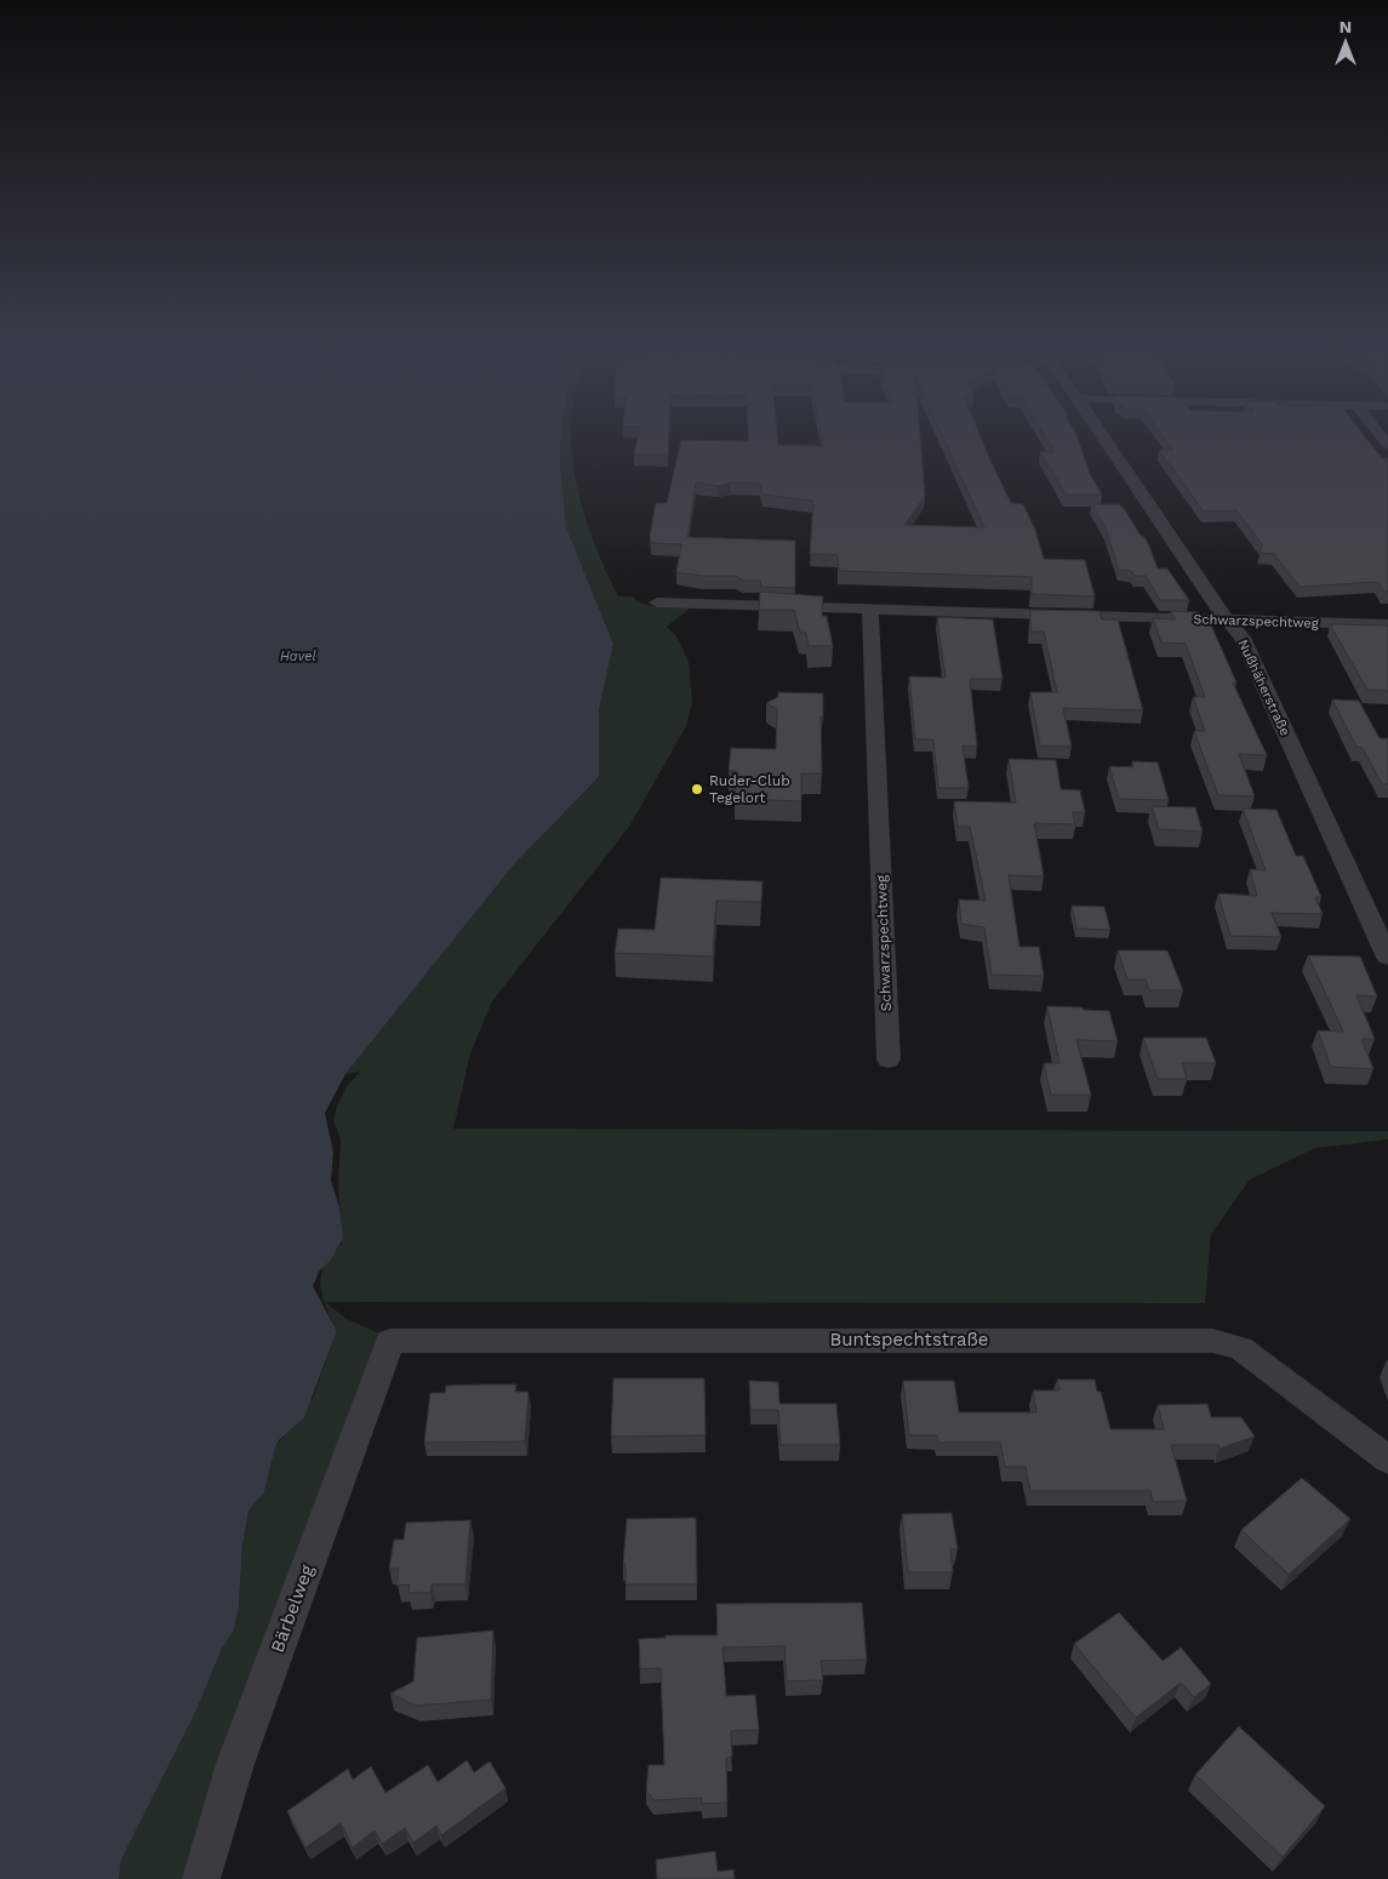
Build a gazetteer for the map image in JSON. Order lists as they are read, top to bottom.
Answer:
{
  "streets": {
    "street": [
      "Schwarzspechtweg",
      "Nußhäherstraße",
      "Buntspechtstraße",
      "Bärbelweg"
    ]
  },
  "crossings": [
    ["Schwarzspechtweg", "Nußhäherstraße"],
    ["Buntspechtstraße", "Bärbelweg"]
  ],
  "water": ["Havel"],
  "places": ["Ruder-Club Tegelort"],
  "north": "top"
}
